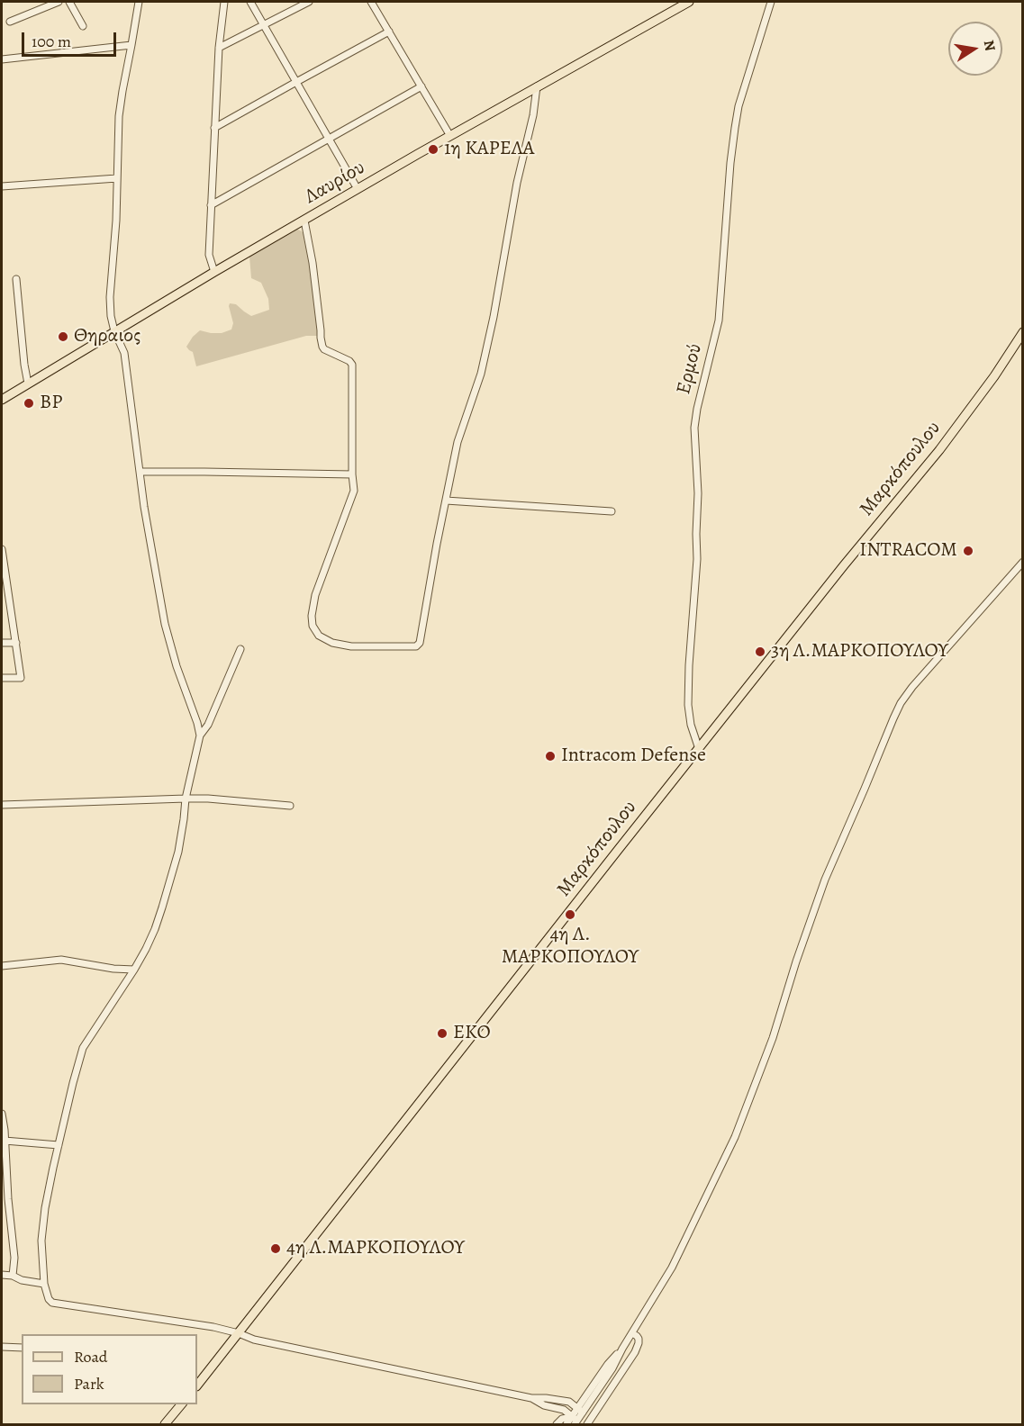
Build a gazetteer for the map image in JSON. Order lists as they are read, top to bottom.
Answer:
{
  "streets": {
    "main road": ["Λαυρίου", "Μαρκόπουλου"],
    "street": ["Ερμού"]
  },
  "crossings": [
    ["Ερμού", "Μαρκόπουλου"]
  ],
  "places": [
    "1η ΚΑΡΕΛΑ",
    "Θηραιος",
    "BP",
    "INTRACOM",
    "3η Λ.ΜΑΡΚΟΠΟΥΛΟΥ",
    "Intracom Defense",
    "4η Λ. ΜΑΡΚΟΠΟΥΛΟΥ",
    "EKO",
    "4η Λ.ΜΑΡΚΟΠΟΥΛΟΥ"
  ],
  "legend": ["Road", "Park"],
  "scale_bar": "100 m",
  "north": "right"
}
